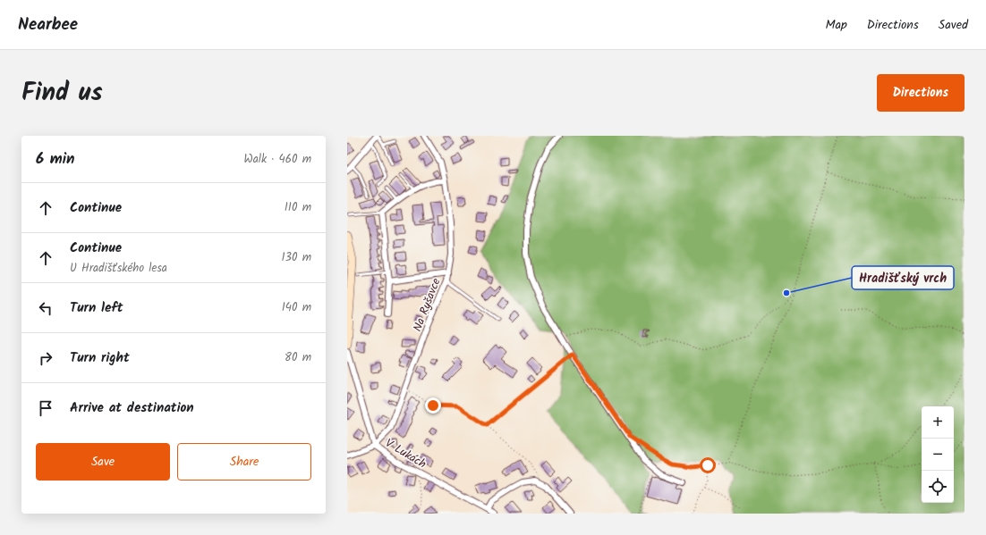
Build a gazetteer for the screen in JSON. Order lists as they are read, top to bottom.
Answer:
{
  "streets": {
    "street": ["Na Ryšavce", "V Lukách"]
  },
  "crossings": [
    ["Na Ryšavce", "V Lukách"]
  ],
  "places": ["Hradišťský vrch"],
  "page": {
    "header": "Nearbee",
    "nav": ["Map", "Directions", "Saved"],
    "title": "Find us",
    "buttons": [
      "Directions",
      ["Save", "Share"]
    ],
    "heading": ["6 min", "Walk · 460 m"],
    "list": [
      ["Continue", "110 m"],
      ["Continue", "U Hradišťského lesa", "130 m"],
      ["Turn left", "140 m"],
      ["Turn right", "80 m"],
      "Arrive at destination"
    ],
    "map_buttons": ["+", "−"]
  }
}
